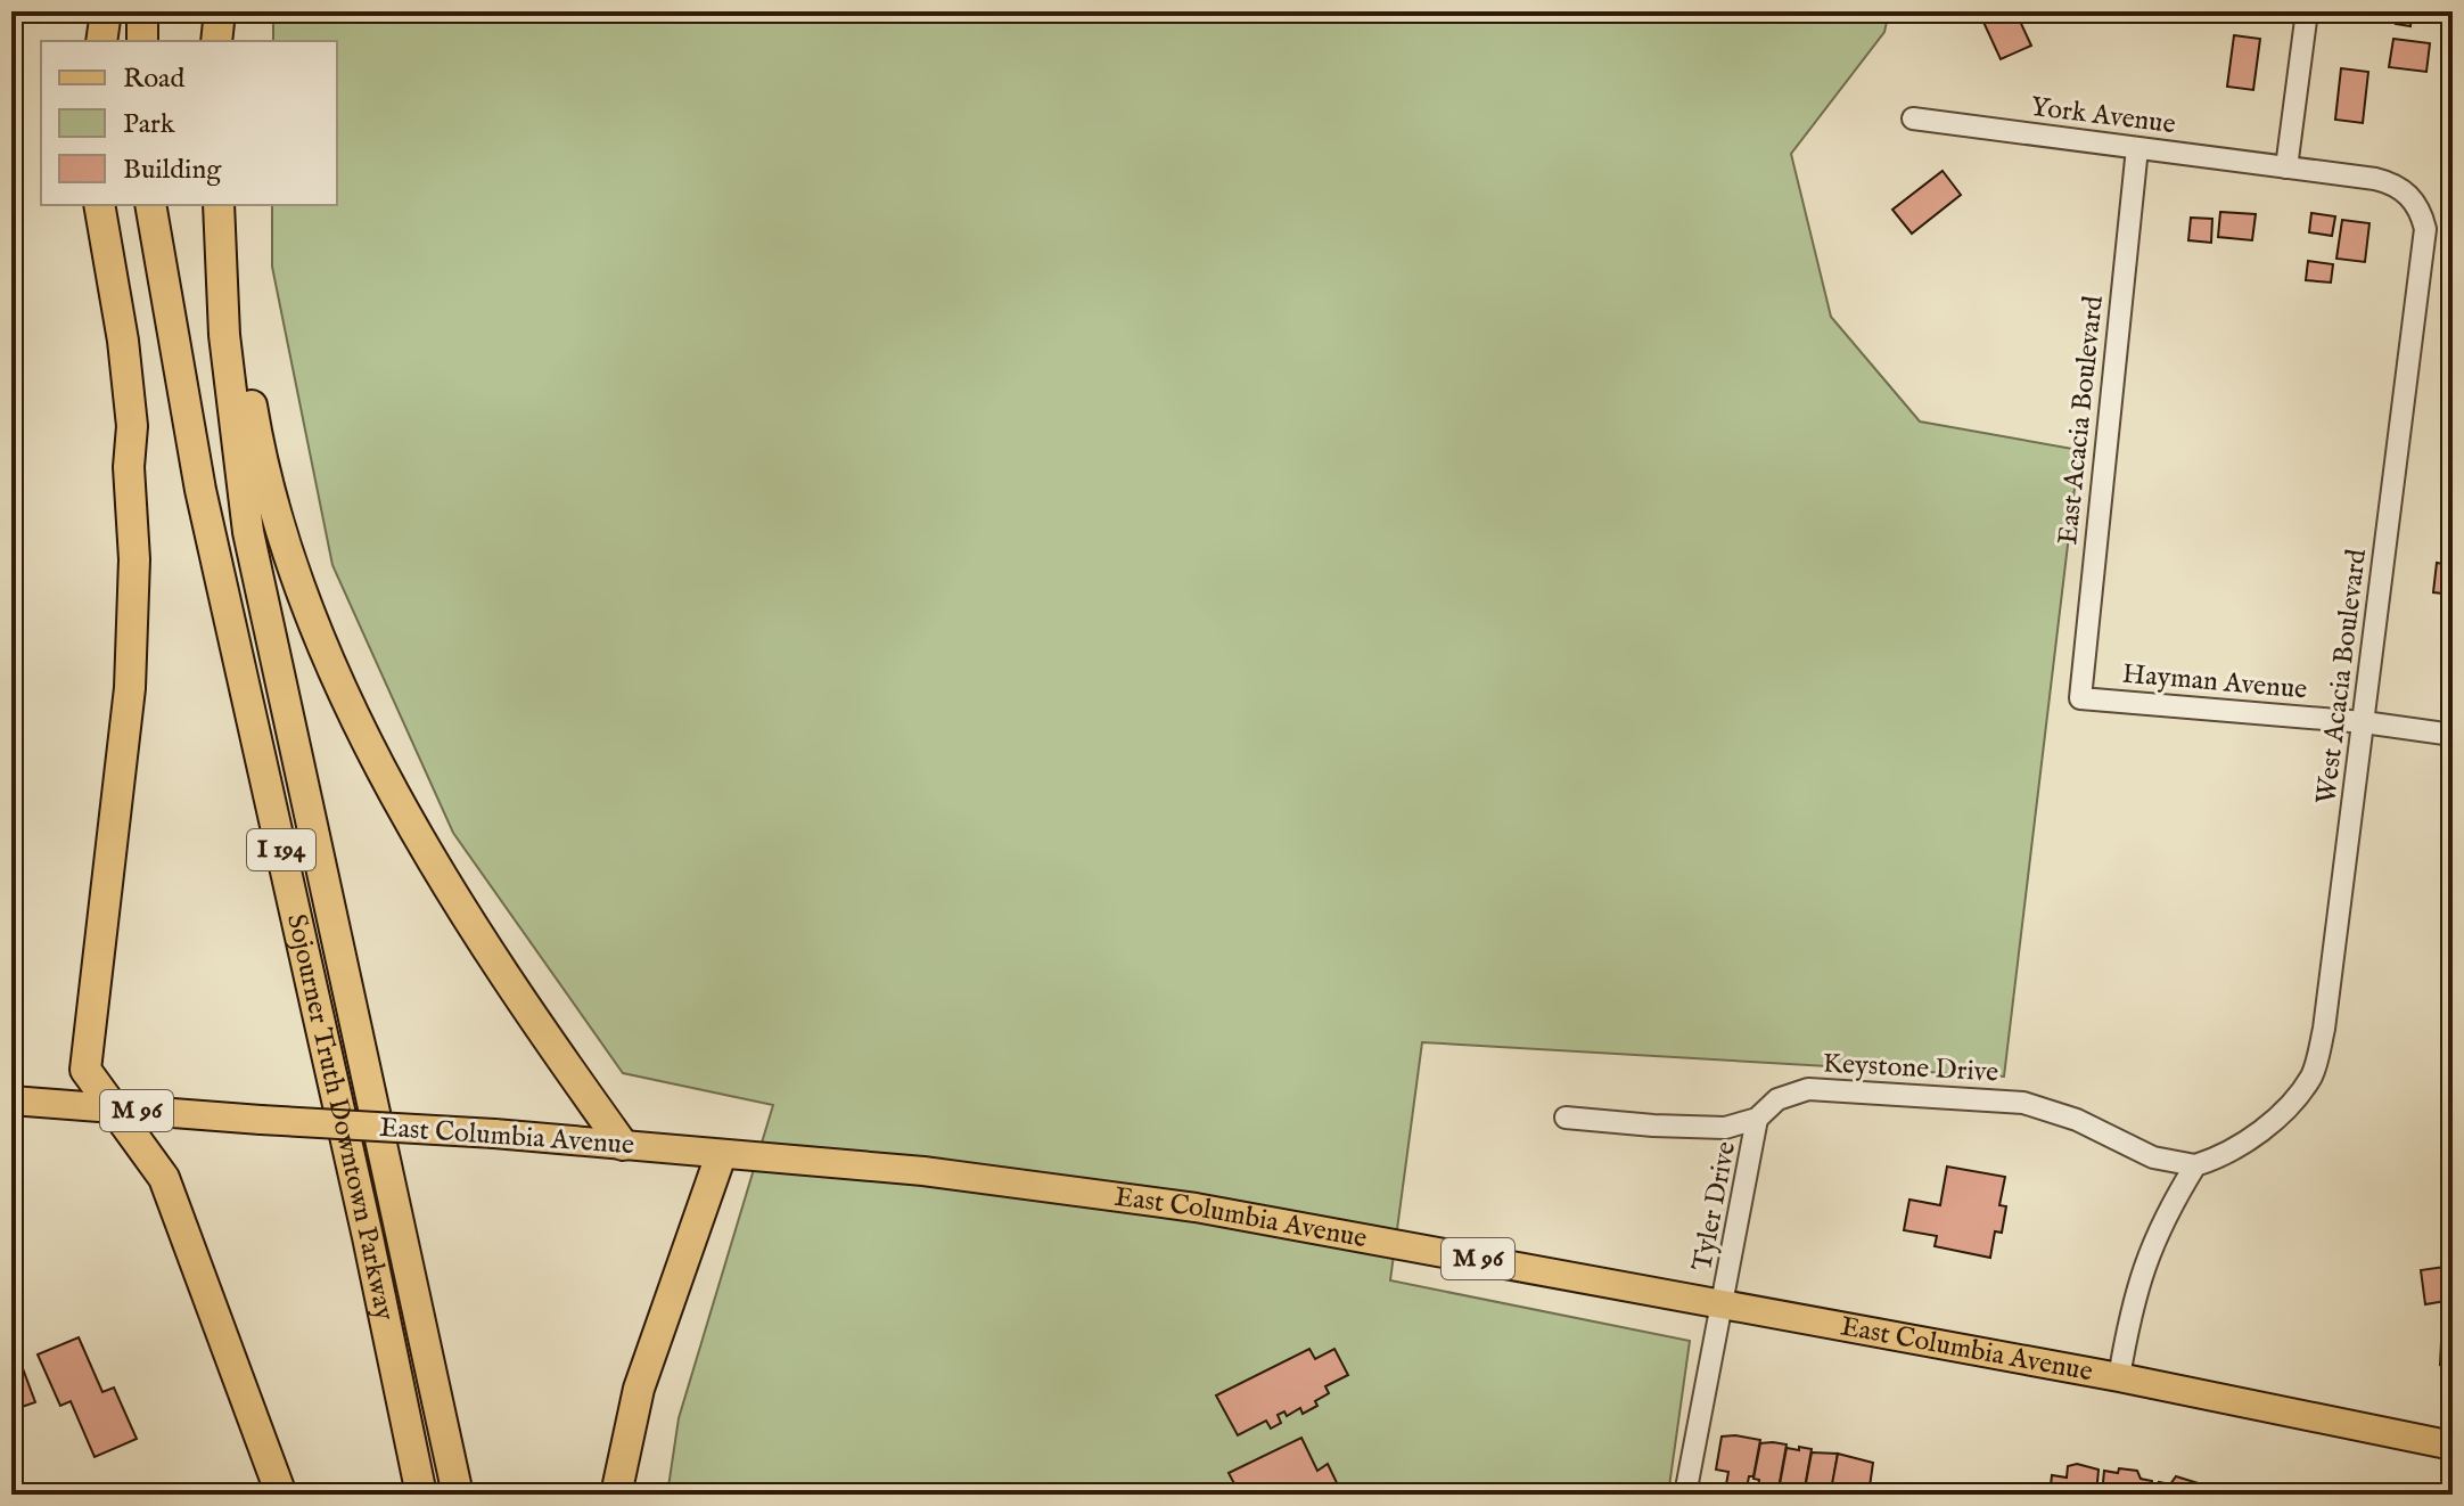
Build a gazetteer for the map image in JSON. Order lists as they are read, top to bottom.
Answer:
{
  "streets": {
    "highway": ["I 194", "Sojourner Truth Downtown Parkway"],
    "main road": ["M 96", "East Columbia Avenue"],
    "street": [
      "York Avenue",
      "East Acacia Boulevard",
      "West Acacia Boulevard",
      "Hayman Avenue",
      "Keystone Drive",
      "Tyler Drive"
    ]
  },
  "crossings": [
    ["York Avenue", "East Acacia Boulevard"],
    ["York Avenue", "West Acacia Boulevard"],
    ["East Acacia Boulevard", "Hayman Avenue"],
    ["West Acacia Boulevard", "Hayman Avenue"],
    ["West Acacia Boulevard", "Keystone Drive"],
    ["Keystone Drive", "Tyler Drive"],
    ["East Columbia Avenue", "Tyler Drive"]
  ],
  "legend": ["Road", "Park", "Building"]
}
